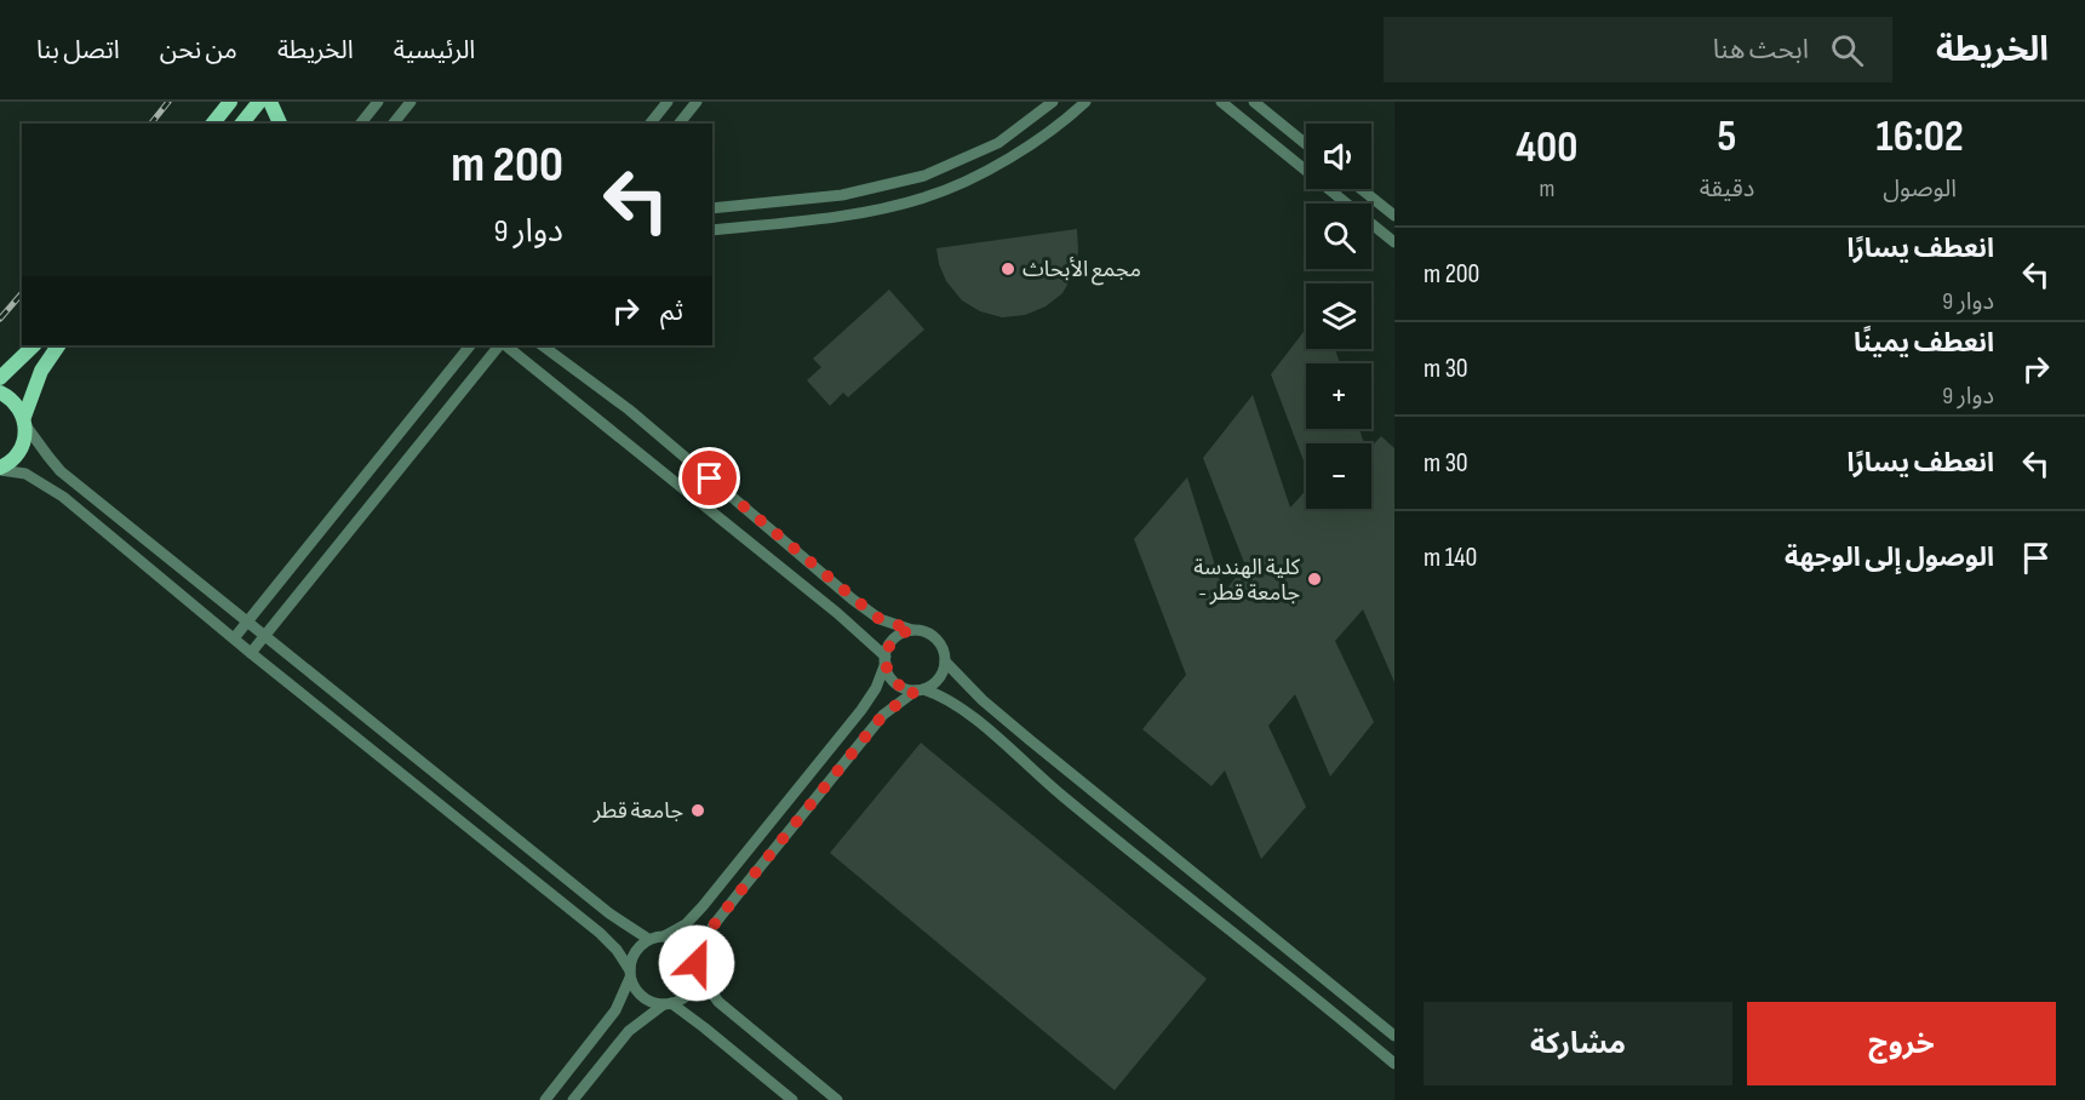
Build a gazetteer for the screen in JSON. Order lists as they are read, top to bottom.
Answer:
{
  "places": ["مجمع الأبحاث", "كلية الهندسة - جامعة قطر", "جامعة قطر"],
  "page": {
    "header": "الخريطة",
    "search": "ابحث هنا",
    "nav": [
      "الرئيسية",
      "الخريطة",
      "من نحن",
      "اتصل بنا"
    ],
    "eta": [
      "16:02",
      "الوصول",
      "5",
      "دقيقة",
      "400",
      "m"
    ],
    "map_buttons": ["+", "−"],
    "turn": ["200 m", "دوار 9"],
    "list": [
      {
        "name": "انعطف يسارًا",
        "note": "دوار 9",
        "value": "200 m"
      },
      {
        "name": "انعطف يمينًا",
        "note": "دوار 9",
        "value": "30 m"
      },
      {
        "name": "انعطف يسارًا",
        "value": "30 m"
      },
      {
        "name": "الوصول إلى الوجهة",
        "value": "140 m"
      }
    ],
    "then": "ثم",
    "buttons": ["خروج", "مشاركة"]
  }
}
